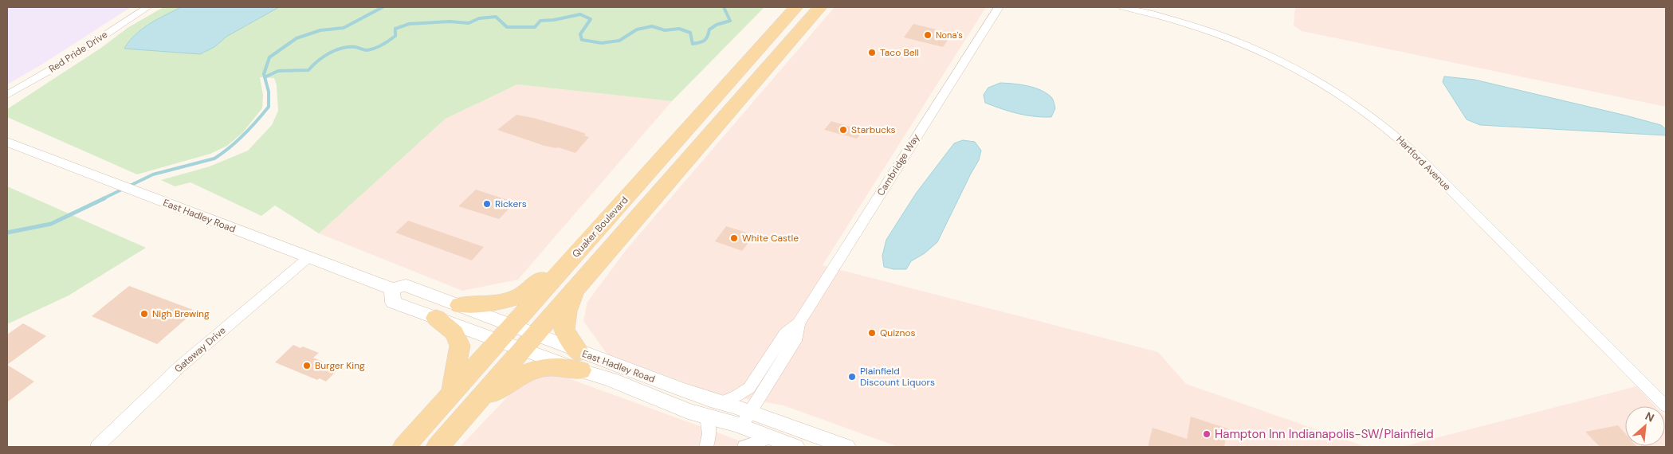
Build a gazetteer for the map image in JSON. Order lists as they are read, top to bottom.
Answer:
{
  "streets": {
    "main road": ["Quaker Boulevard"],
    "street": [
      "Red Pride Drive",
      "Hartford Avenue",
      "Cambridge Way",
      "East Hadley Road",
      "Gateway Drive"
    ]
  },
  "crossings": [
    ["Cambridge Way", "East Hadley Road"],
    ["East Hadley Road", "Quaker Boulevard"],
    ["East Hadley Road", "Gateway Drive"]
  ],
  "places": [
    "Nona's",
    "Taco Bell",
    "Starbucks",
    "Rickers",
    "White Castle",
    "Nigh Brewing",
    "Quiznos",
    "Burger King",
    "Plainfield Discount Liquors",
    "Hampton Inn Indianapolis-SW/Plainfield"
  ],
  "north": "top right"
}
